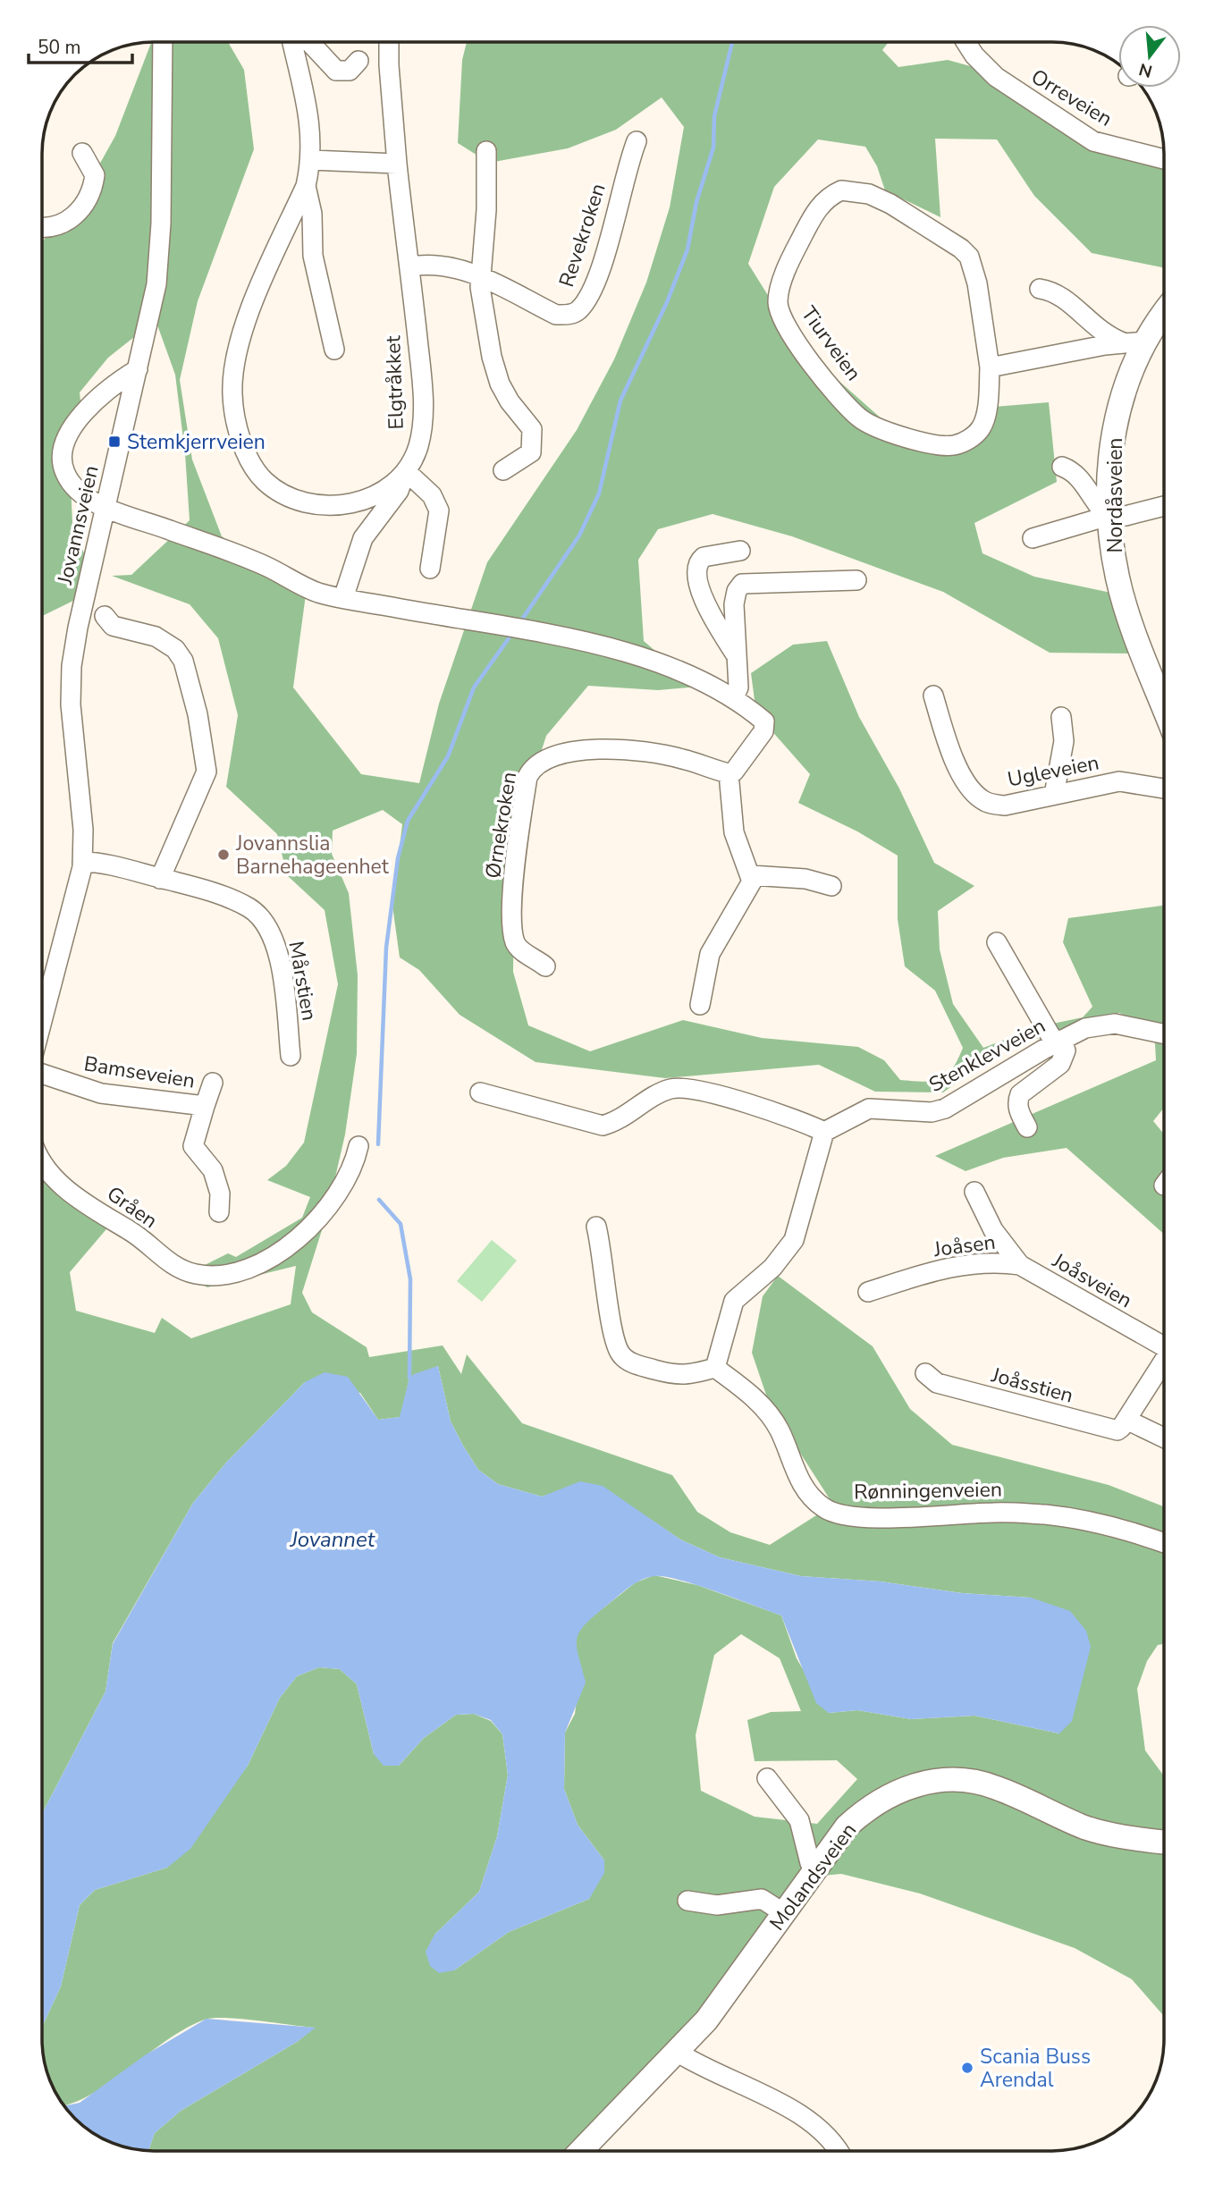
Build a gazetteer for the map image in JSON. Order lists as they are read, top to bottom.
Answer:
{
  "streets": {
    "main road": ["Nordåsveien", "Molandsveien"],
    "street": [
      "Orreveien",
      "Revekroken",
      "Tiurveien",
      "Elgtråkket",
      "Jovannsveien",
      "Ugleveien",
      "Ørnekroken",
      "Mårstien",
      "Stenklevveien",
      "Bamseveien",
      "Gråen",
      "Joåsen",
      "Joåsveien",
      "Joåsstien",
      "Rønningenveien"
    ]
  },
  "crossings": [
    ["Revekroken", "Elgtråkket"],
    ["Jovannsveien", "Mårstien"],
    ["Joåsen", "Joåsveien"]
  ],
  "water": ["Jovannet"],
  "places": {
    "transit": ["Stemkjerrveien"],
    "other": ["Jovannslia Barnehageenhet", "Scania Buss Arendal"]
  },
  "scale_bar": "50 m",
  "north": "bottom"
}
